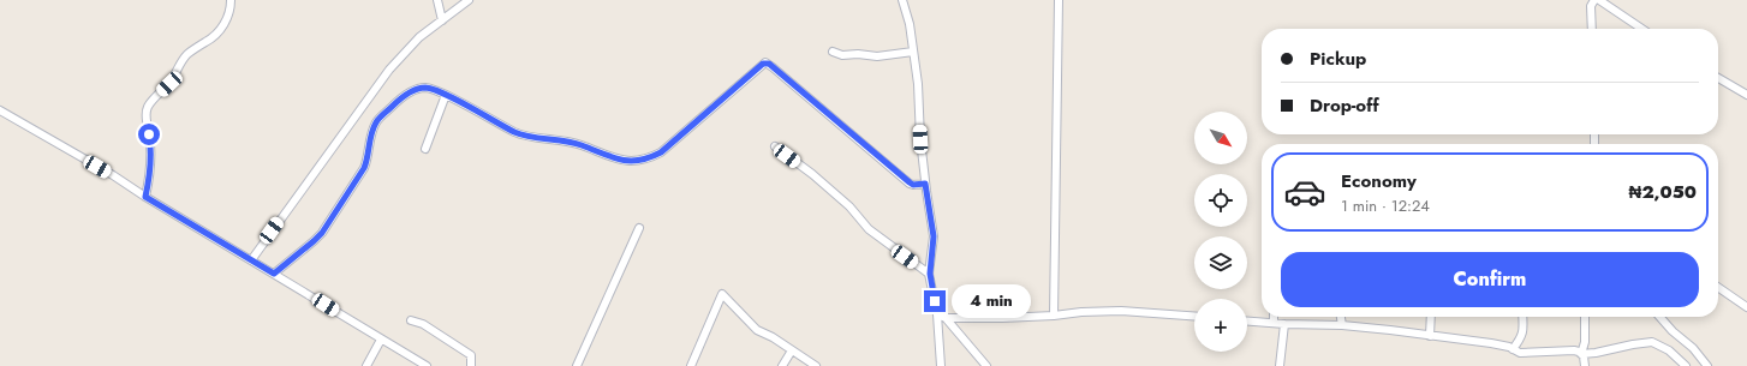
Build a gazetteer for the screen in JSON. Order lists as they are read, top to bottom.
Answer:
{
  "north": "bottom right",
  "page": {
    "banner": ["Pickup", "Drop-off"],
    "map_buttons": "+",
    "list": [
      {
        "name": "Economy",
        "note": "1 min · 12:24",
        "value": "₦2,050"
      }
    ],
    "buttons": "Confirm",
    "bubble": "4 min"
  }
}
